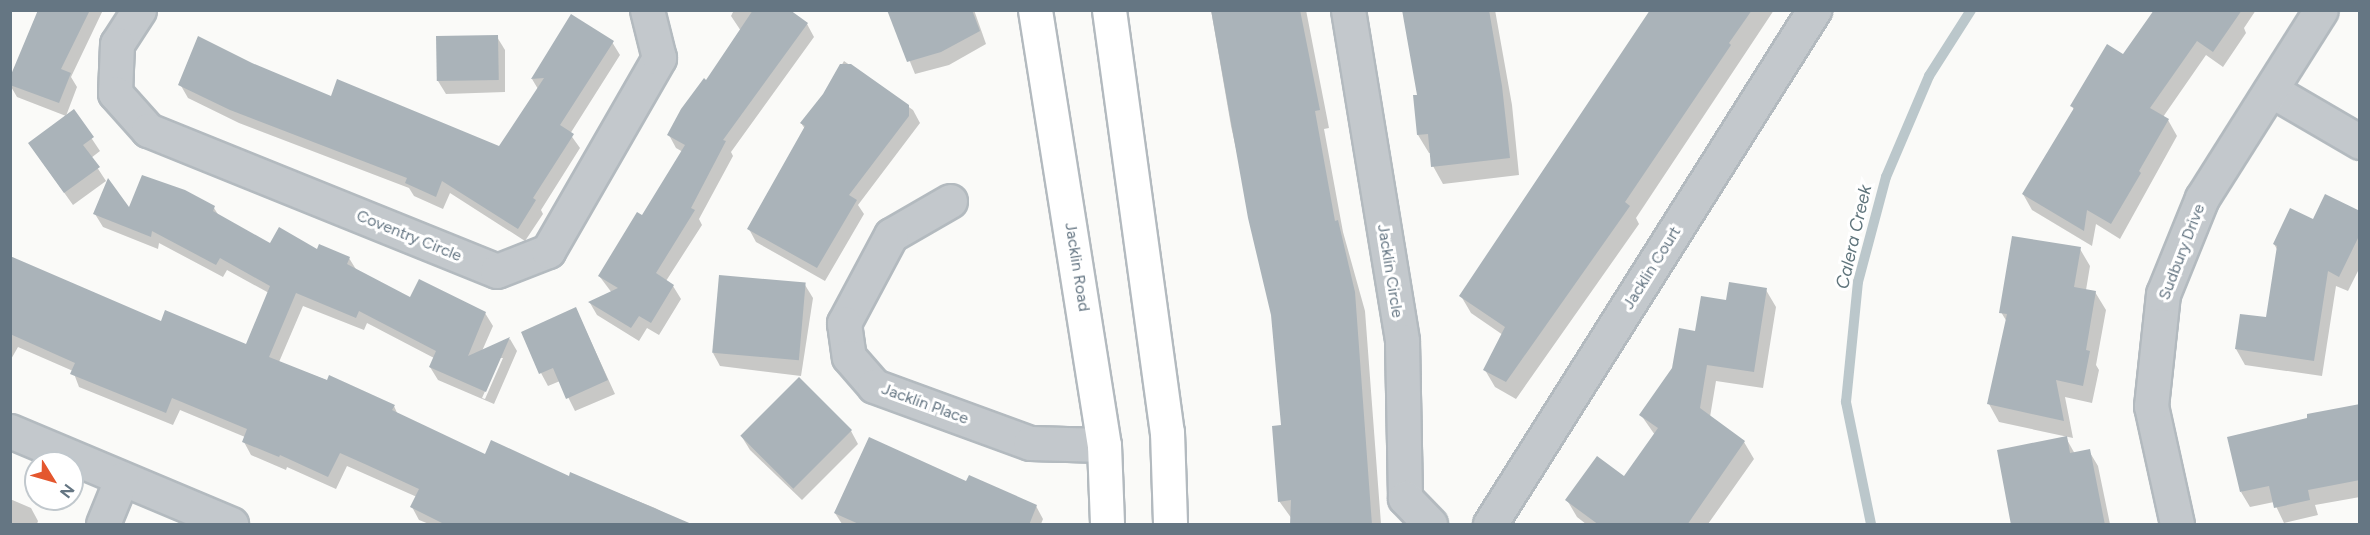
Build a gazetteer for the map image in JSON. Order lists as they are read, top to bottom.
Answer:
{
  "streets": {
    "main road": ["Jacklin Road"],
    "street": [
      "Coventry Circle",
      "Sudbury Drive",
      "Jacklin Court",
      "Jacklin Circle",
      "Jacklin Place"
    ]
  },
  "crossings": [
    ["Jacklin Road", "Jacklin Place"]
  ],
  "water": ["Calera Creek"],
  "north": "bottom right"
}
